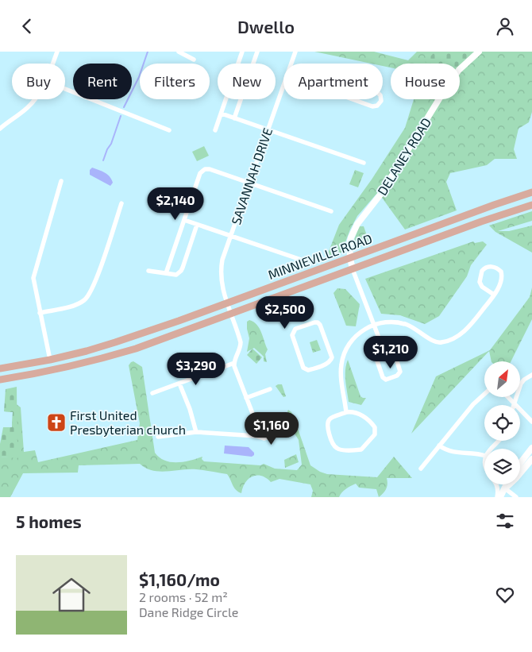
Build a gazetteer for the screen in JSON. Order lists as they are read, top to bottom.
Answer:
{
  "streets": {
    "main road": ["MINNIEVILLE ROAD"],
    "street": ["DELANEY ROAD", "SAVANNAH DRIVE"]
  },
  "crossings": [
    ["DELANEY ROAD", "MINNIEVILLE ROAD"],
    ["SAVANNAH DRIVE", "MINNIEVILLE ROAD"]
  ],
  "places": {
    "church": ["First United Presbyterian church"]
  },
  "north": "top right",
  "page": {
    "header": "Dwello",
    "chip": [
      "Buy",
      "Rent",
      "Filters",
      "New",
      "Apartment",
      "House"
    ],
    "price": [
      "$2,140",
      "$2,500",
      "$1,210",
      "$3,290",
      "$1,160"
    ],
    "heading": "5 homes",
    "list": [
      {
        "name": "$1,160/mo",
        "note": "2 rooms · 52 m² · Dane Ridge Circle"
      }
    ]
  }
}
